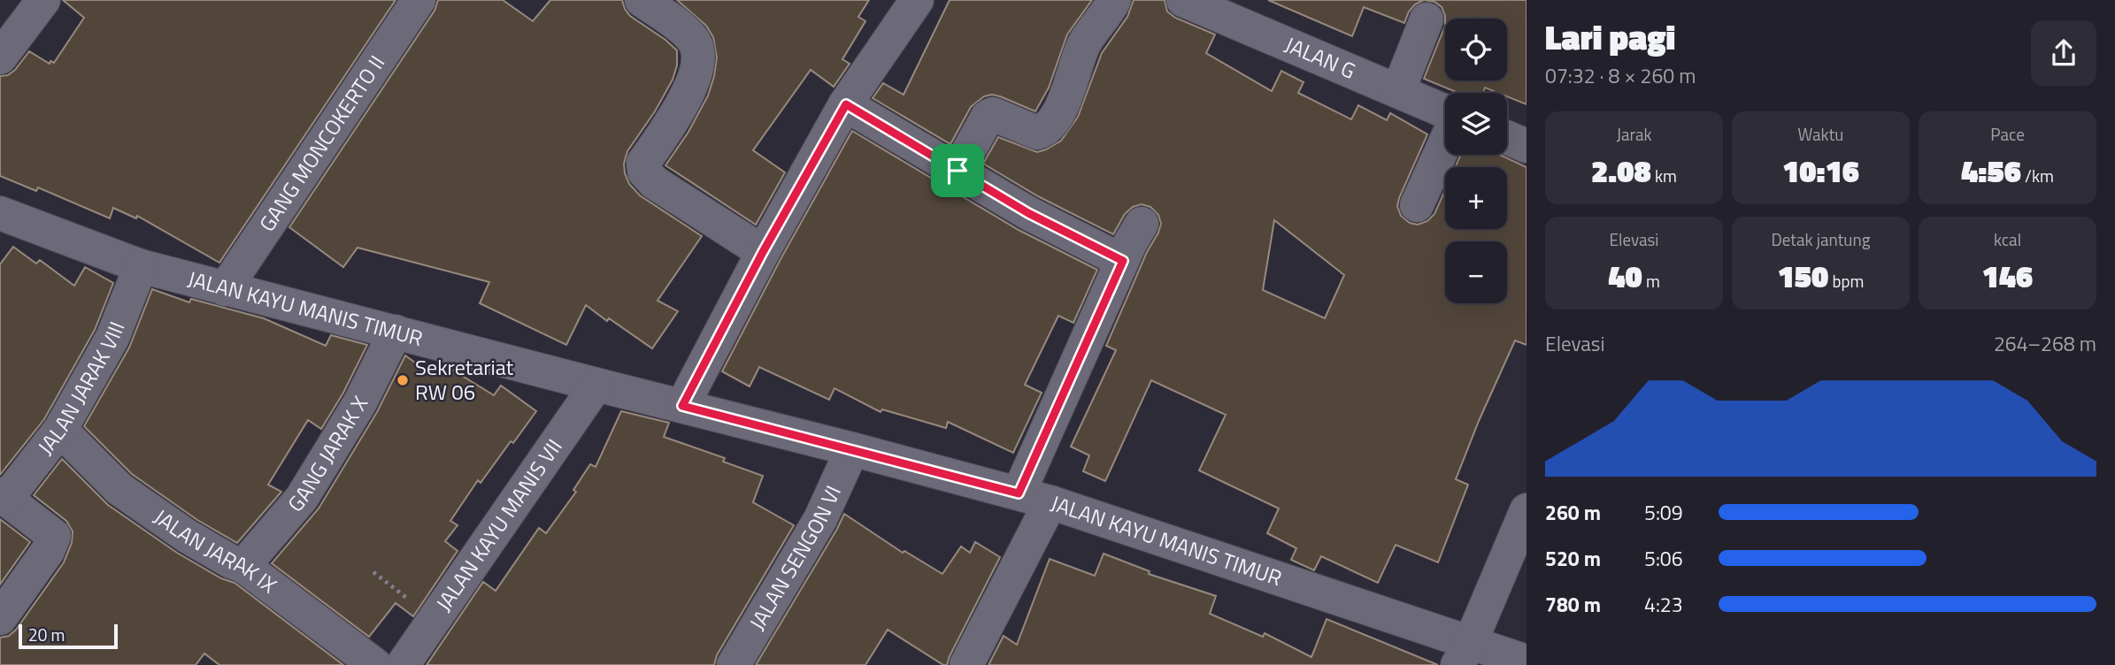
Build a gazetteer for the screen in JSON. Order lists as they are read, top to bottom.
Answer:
{
  "streets": {
    "street": [
      "JALAN G",
      "GANG MONCOKERTO II",
      "JALAN KAYU MANIS TIMUR",
      "JALAN JARAK VIII",
      "GANG JARAK X",
      "JALAN KAYU MANIS VII",
      "JALAN JARAK IX",
      "JALAN SENGON VI"
    ]
  },
  "crossings": [
    ["GANG MONCOKERTO II", "JALAN KAYU MANIS TIMUR"],
    ["JALAN KAYU MANIS TIMUR", "JALAN JARAK VIII"],
    ["JALAN KAYU MANIS TIMUR", "GANG JARAK X"],
    ["JALAN KAYU MANIS TIMUR", "JALAN KAYU MANIS VII"],
    ["JALAN KAYU MANIS TIMUR", "JALAN SENGON VI"],
    ["JALAN JARAK VIII", "JALAN JARAK IX"],
    ["GANG JARAK X", "JALAN JARAK IX"]
  ],
  "places": ["Sekretariat RW 06"],
  "scale_bar": "20 m",
  "page": {
    "heading": ["Lari pagi", "07:32 · 8 × 260 m"],
    "map_buttons": ["+", "−"],
    "stats": [
      ["Jarak", "2.08 km"],
      ["Waktu", "10:16"],
      ["Pace", "4:56 /km"],
      ["Elevasi", "40 m"],
      ["Detak jantung", "150 bpm"],
      ["kcal", "146"]
    ],
    "chart": ["Elevasi", "264–268 m"],
    "list": [
      {
        "name": "260 m",
        "note": "5:09"
      },
      {
        "name": "520 m",
        "note": "5:06"
      },
      {
        "name": "780 m",
        "note": "4:23"
      }
    ],
    "scale": "20 m"
  }
}
